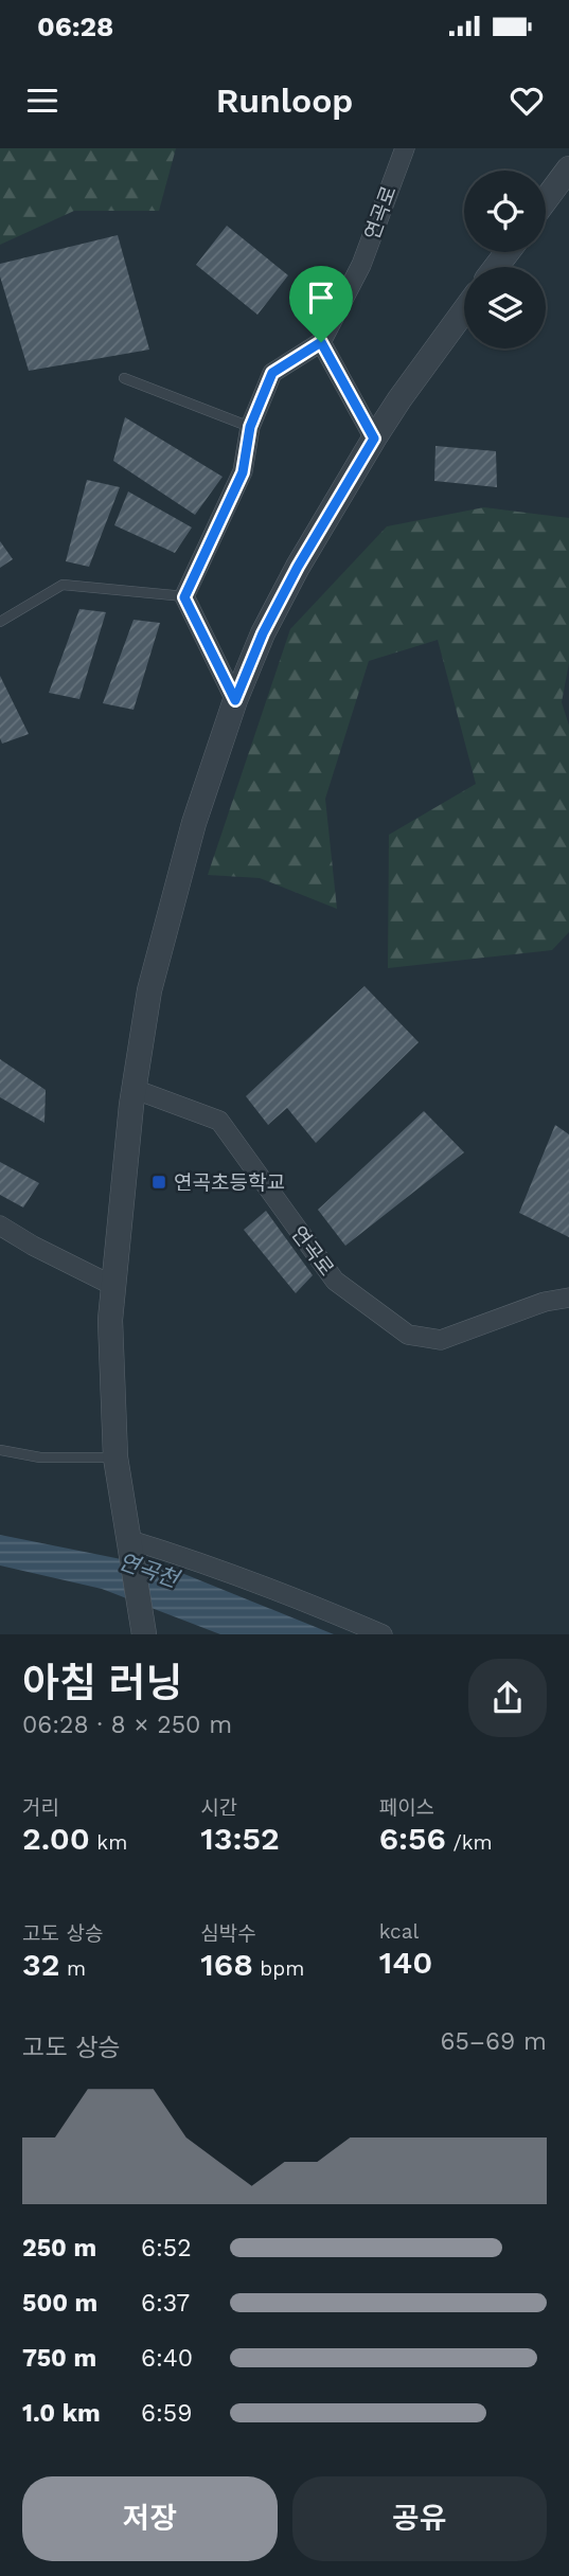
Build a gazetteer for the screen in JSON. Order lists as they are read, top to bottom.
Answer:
{
  "streets": {
    "street": ["연곡로"]
  },
  "water": ["연곡천"],
  "places": {
    "transit": ["연곡초등학교"]
  },
  "page": {
    "status": "06:28",
    "header": "Runloop",
    "heading": ["아침 러닝", "06:28 · 8 × 250 m"],
    "stats": [
      ["거리", "2.00 km"],
      ["시간", "13:52"],
      ["페이스", "6:56 /km"],
      ["고도 상승", "32 m"],
      ["심박수", "168 bpm"],
      ["kcal", "140"]
    ],
    "chart": ["고도 상승", "65–69 m"],
    "list": [
      {
        "name": "250 m",
        "note": "6:52"
      },
      {
        "name": "500 m",
        "note": "6:37"
      },
      {
        "name": "750 m",
        "note": "6:40"
      },
      {
        "name": "1.0 km",
        "note": "6:59"
      }
    ],
    "buttons": ["저장", "공유"]
  }
}
